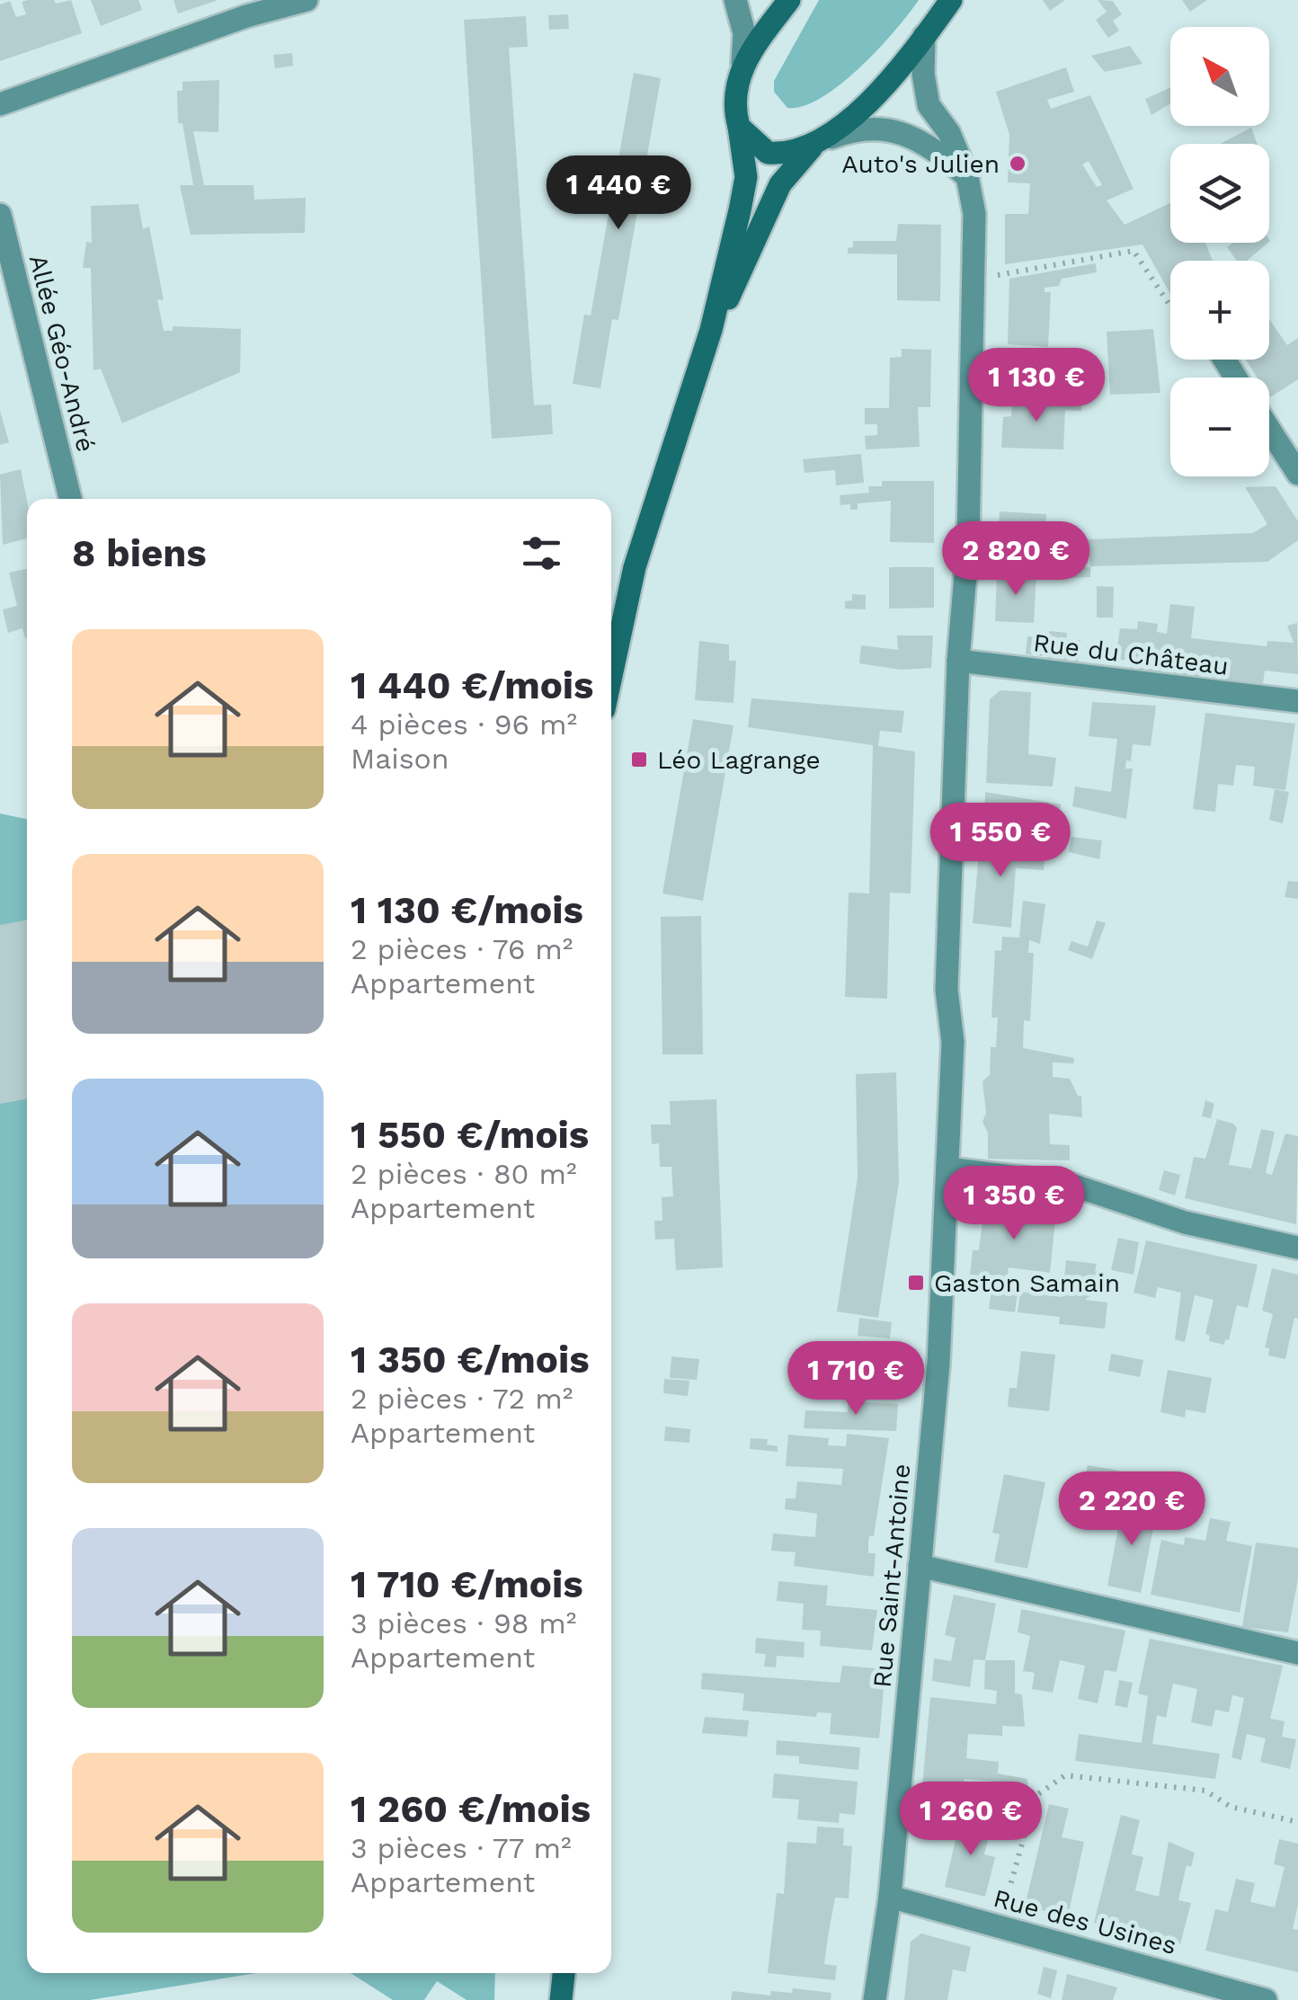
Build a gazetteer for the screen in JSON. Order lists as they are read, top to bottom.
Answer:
{
  "streets": {
    "street": [
      "Allée Géo-André",
      "Rue du Château",
      "Rue Saint-Antoine",
      "Rue des Usines"
    ]
  },
  "crossings": [
    ["Rue du Château", "Rue Saint-Antoine"],
    ["Rue Saint-Antoine", "Rue des Usines"]
  ],
  "places": {
    "other": ["Auto's Julien"],
    "transit": ["Léo Lagrange", "Gaston Samain"]
  },
  "north": "top left",
  "page": {
    "map_buttons": ["+", "−"],
    "price": [
      "1 440 €",
      "1 130 €",
      "2 820 €",
      "1 550 €",
      "1 350 €",
      "1 710 €",
      "2 220 €",
      "1 260 €"
    ],
    "heading": "8 biens",
    "list": [
      {
        "name": "1 440 €/mois",
        "note": "4 pièces · 96 m² · Maison"
      },
      {
        "name": "1 130 €/mois",
        "note": "2 pièces · 76 m² · Appartement"
      },
      {
        "name": "1 550 €/mois",
        "note": "2 pièces · 80 m² · Appartement"
      },
      {
        "name": "1 350 €/mois",
        "note": "2 pièces · 72 m² · Appartement"
      },
      {
        "name": "1 710 €/mois",
        "note": "3 pièces · 98 m² · Appartement"
      },
      {
        "name": "1 260 €/mois",
        "note": "3 pièces · 77 m² · Appartement"
      }
    ]
  }
}
